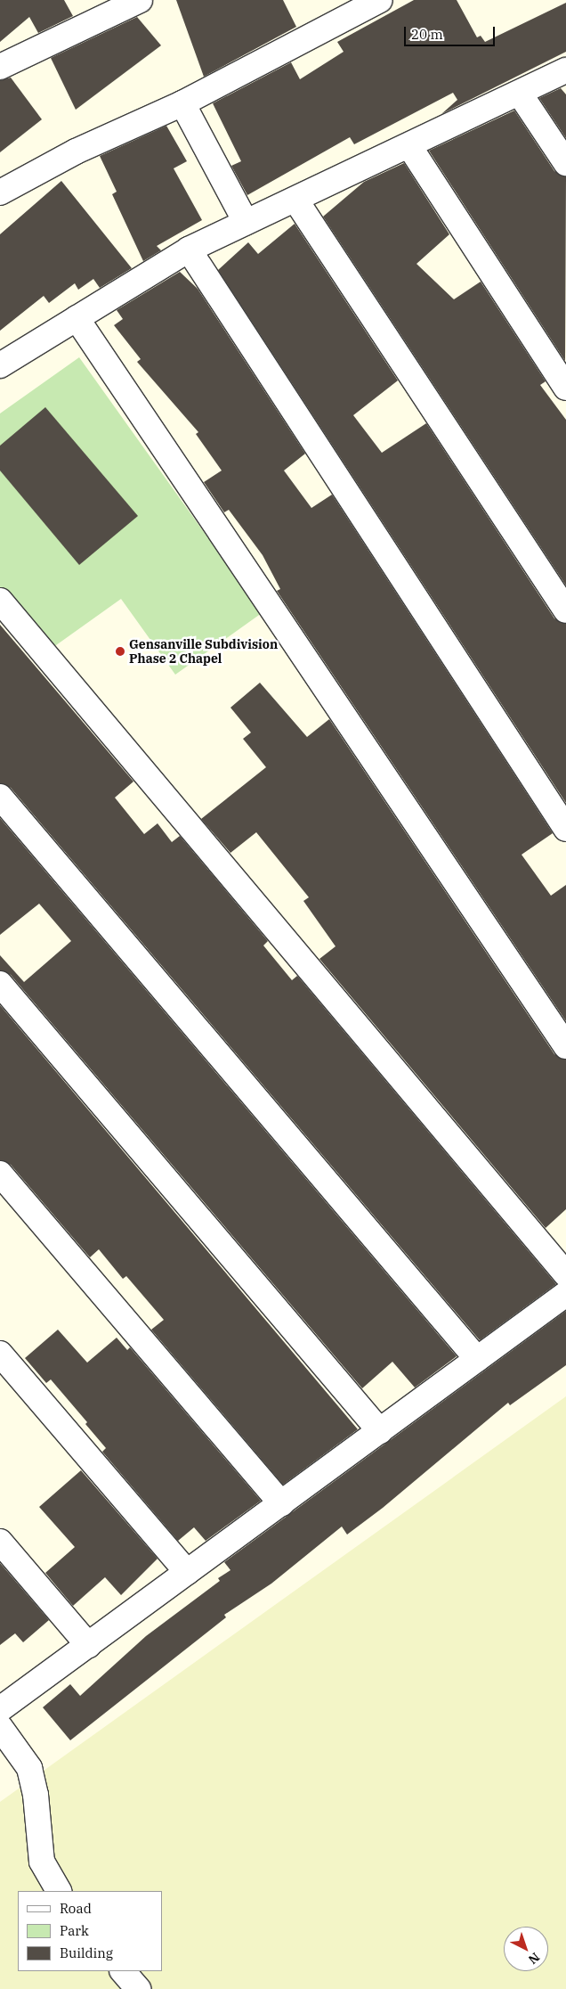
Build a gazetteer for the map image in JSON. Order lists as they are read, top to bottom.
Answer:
{
  "places": ["Gensanville Subdivision Phase 2 Chapel"],
  "legend": ["Road", "Park", "Building"],
  "scale_bar": "20 m",
  "north": "bottom right"
}
